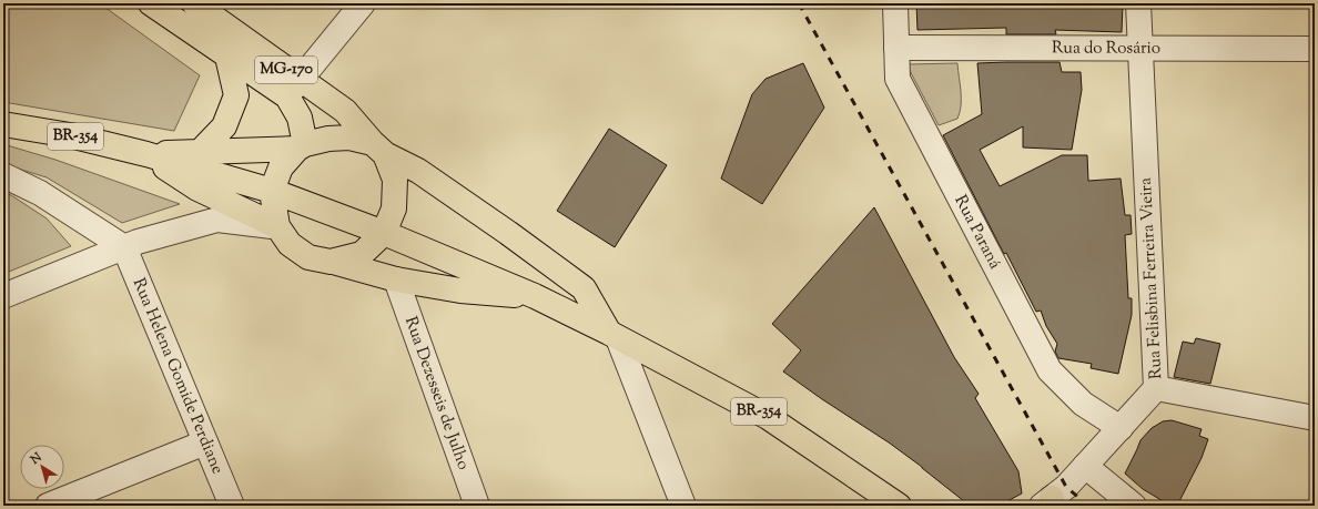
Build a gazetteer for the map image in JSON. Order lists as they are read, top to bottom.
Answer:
{
  "streets": {
    "main road": ["MG-170", "BR-354"],
    "street": [
      "Rua do Rosário",
      "Rua Paraná",
      "Rua Felisbina Ferreira Vieira",
      "Rua Helena Gomide Perdiane",
      "Rua Dezesseis de Julho"
    ]
  },
  "crossings": [
    ["Rua do Rosário", "Rua Paraná"],
    ["Rua do Rosário", "Rua Felisbina Ferreira Vieira"],
    ["Rua Paraná", "Rua Felisbina Ferreira Vieira"]
  ],
  "north": "top left"
}
